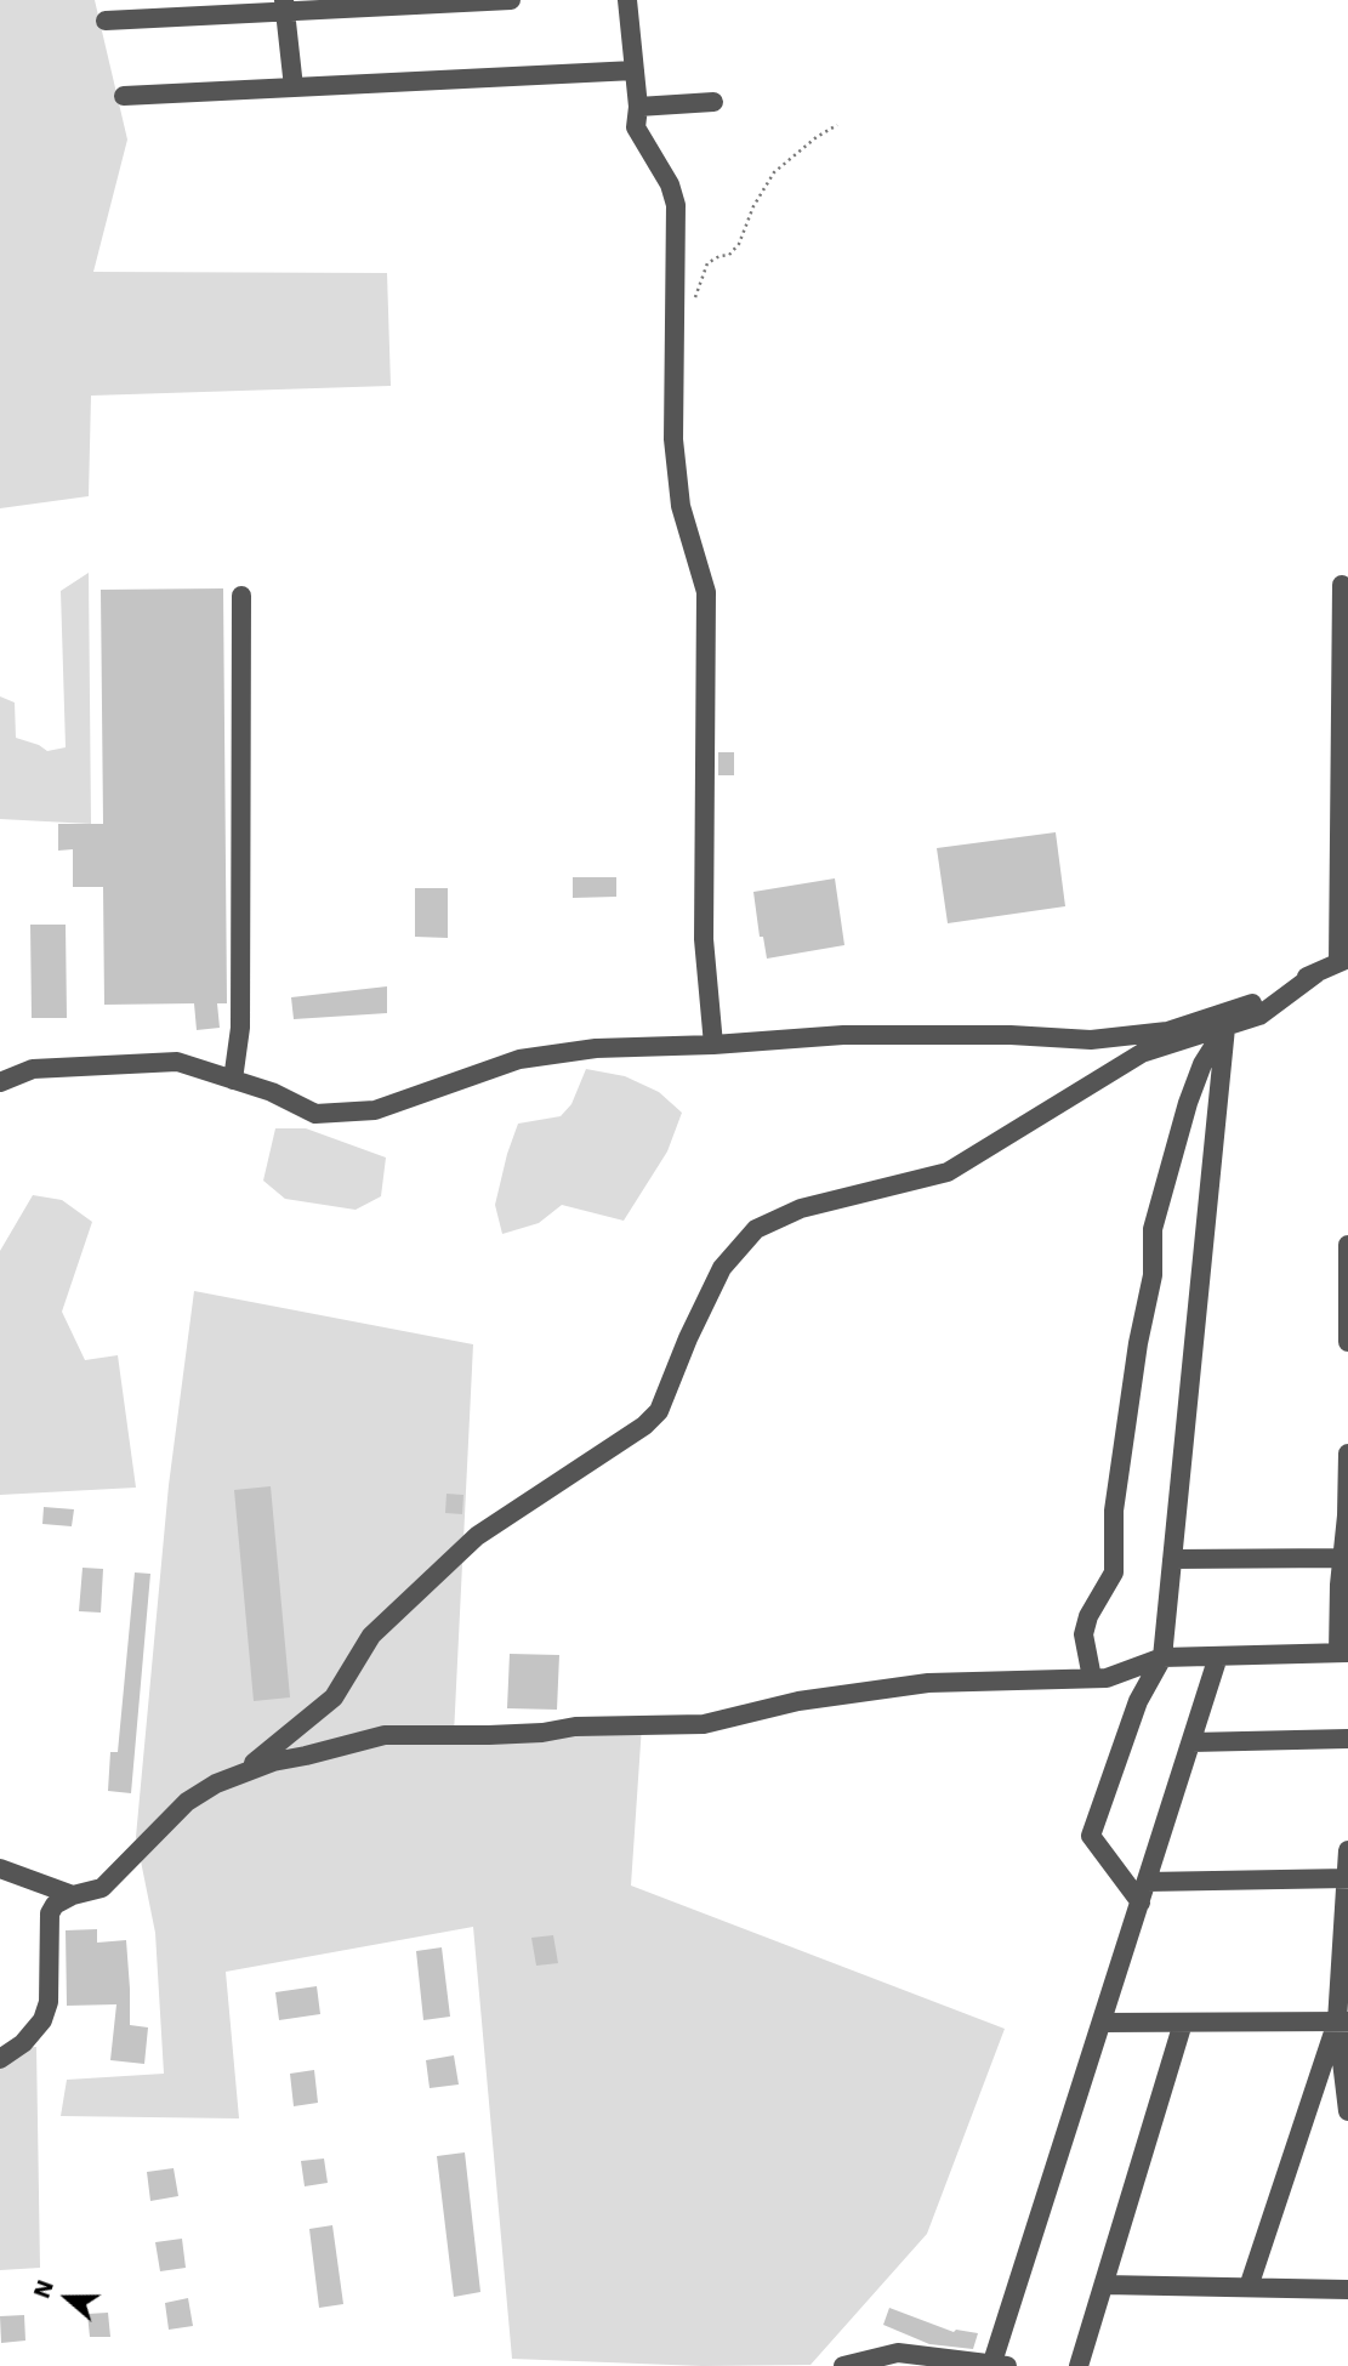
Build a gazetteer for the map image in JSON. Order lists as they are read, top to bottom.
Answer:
{
  "north": "left"
}
